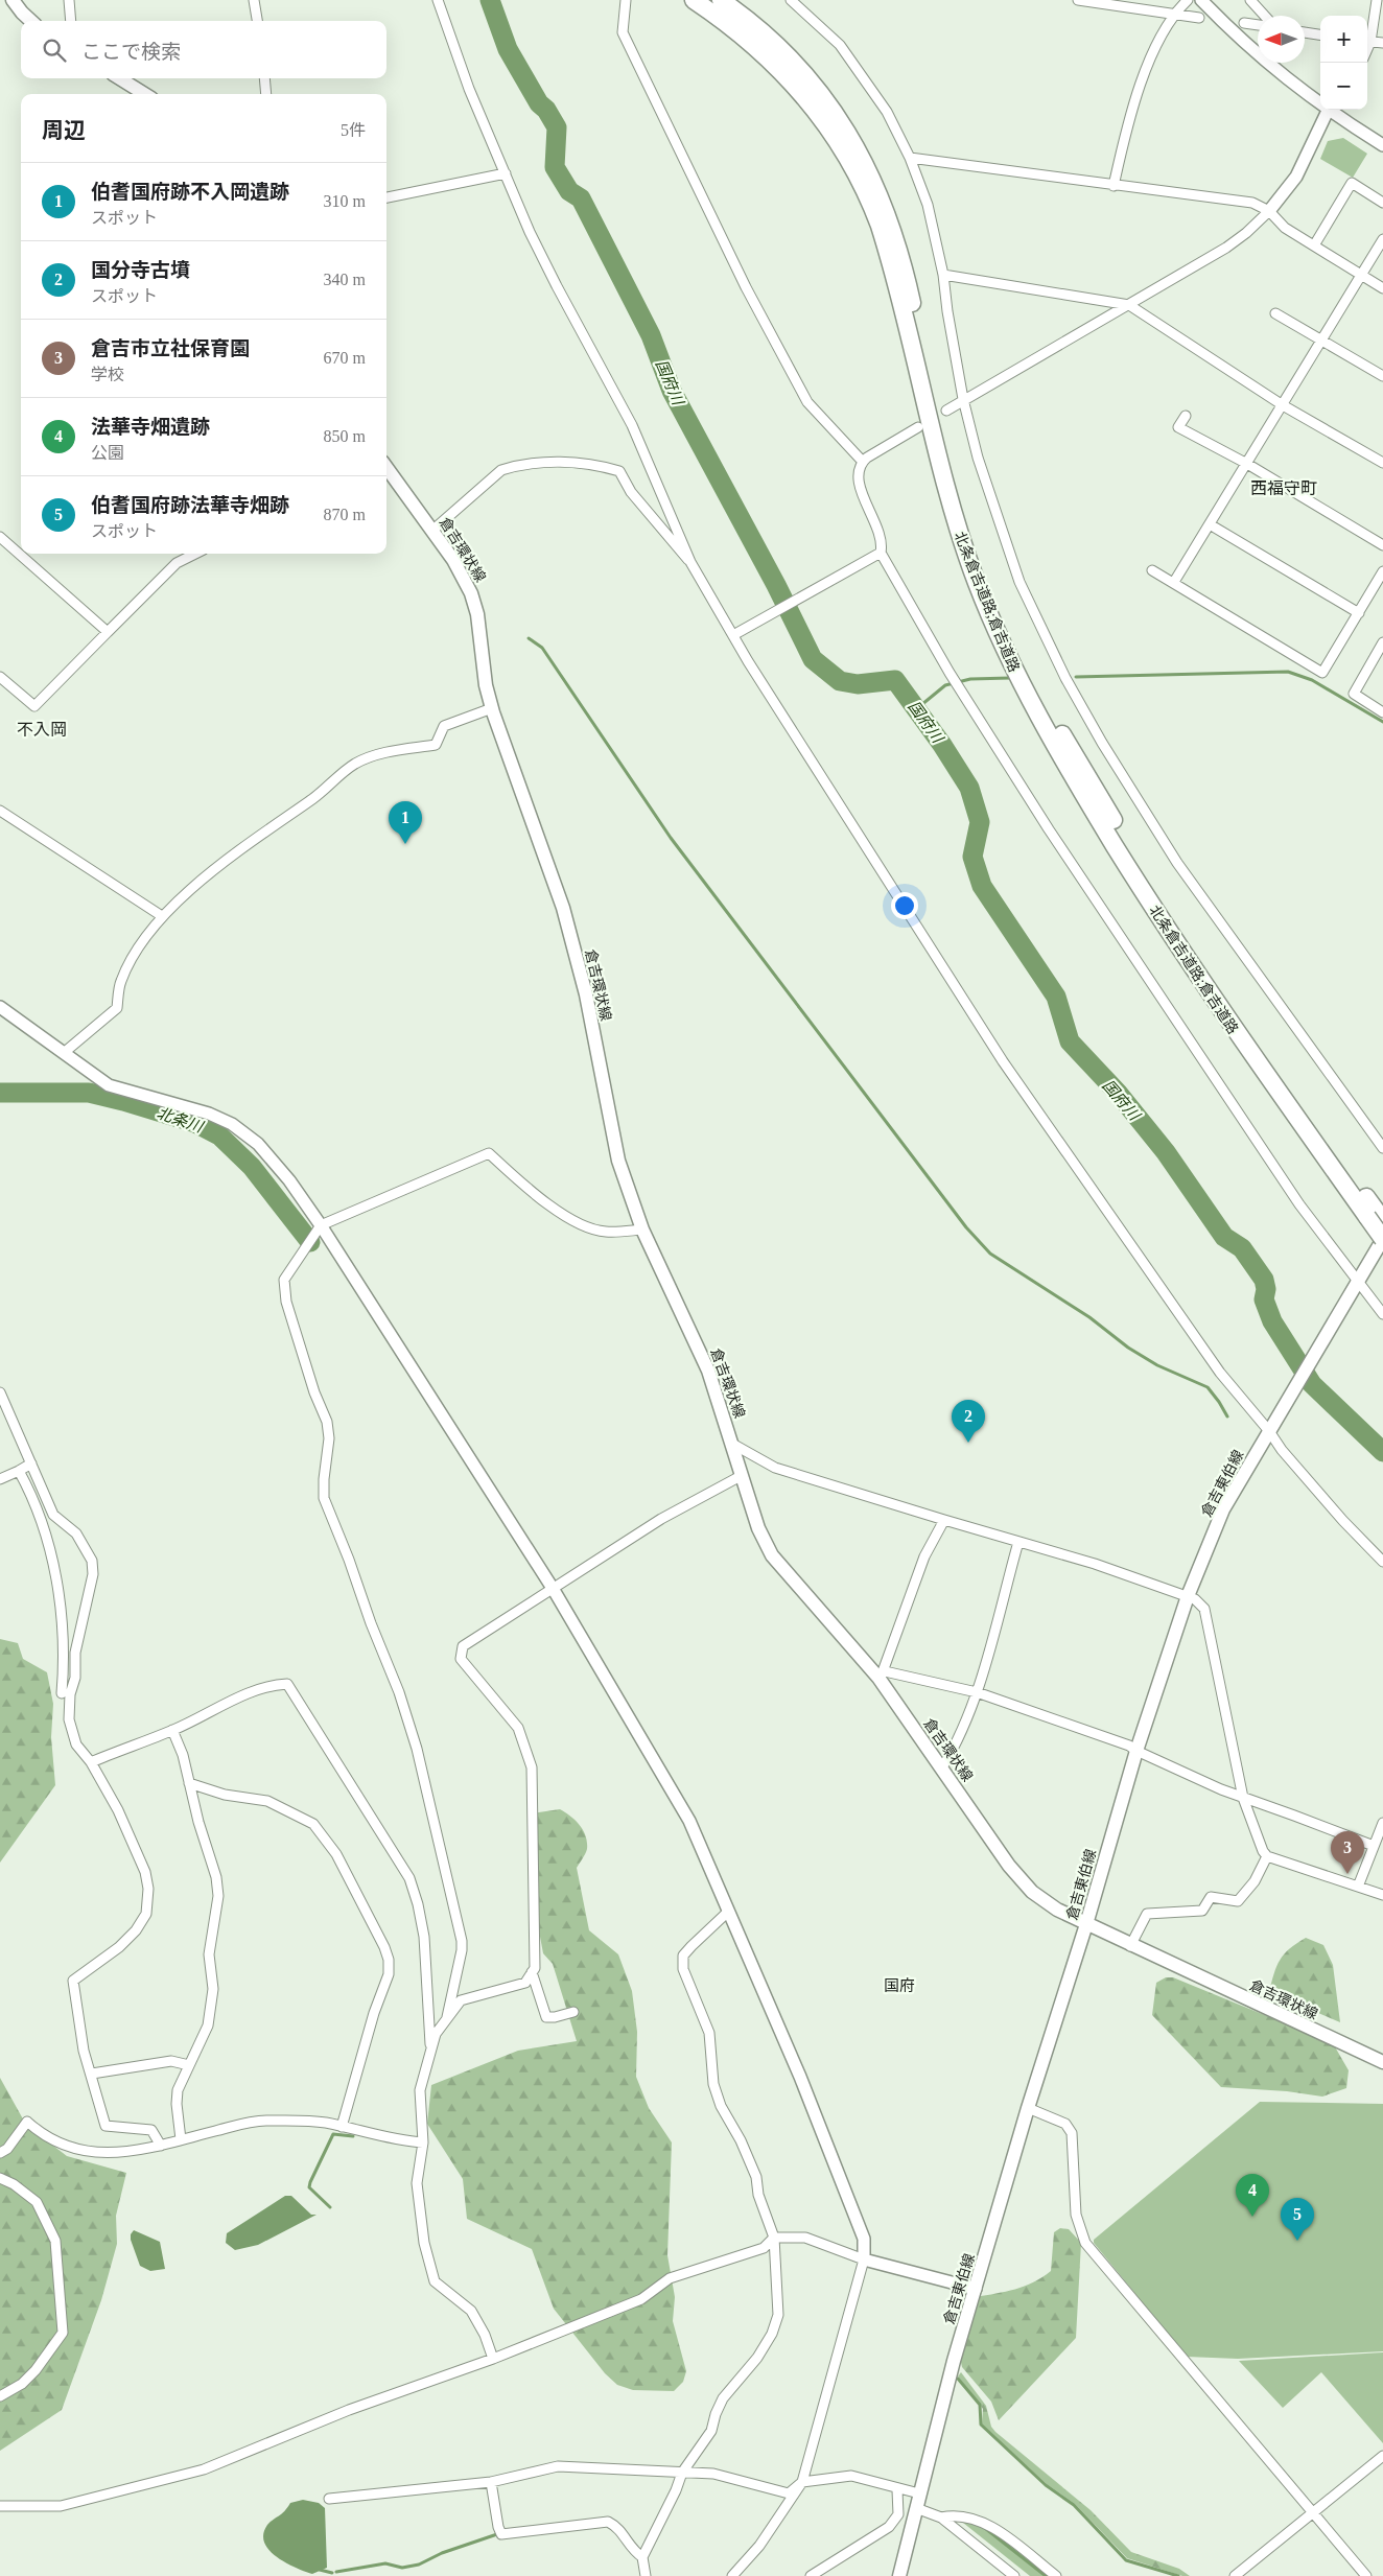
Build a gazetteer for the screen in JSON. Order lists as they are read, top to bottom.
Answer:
{
  "streets": {
    "highway": ["北条倉吉道路;倉吉道路"],
    "main road": ["倉吉環状線", "倉吉東伯線"]
  },
  "crossings": [
    ["倉吉環状線", "倉吉東伯線"],
    ["北条倉吉道路;倉吉道路", "倉吉東伯線"]
  ],
  "districts": ["西福守町", "不入岡", "国府"],
  "water": ["国府川", "北条川"],
  "north": "left",
  "page": {
    "map_buttons": ["+", "−"],
    "search": "ここで検索",
    "heading": ["周辺", "5件"],
    "list": [
      {
        "mark": "1",
        "name": "伯耆国府跡不入岡遺跡",
        "note": "スポット",
        "value": "310 m"
      },
      {
        "mark": "2",
        "name": "国分寺古墳",
        "note": "スポット",
        "value": "340 m"
      },
      {
        "mark": "3",
        "name": "倉吉市立社保育園",
        "note": "学校",
        "value": "670 m"
      },
      {
        "mark": "4",
        "name": "法華寺畑遺跡",
        "note": "公園",
        "value": "850 m"
      },
      {
        "mark": "5",
        "name": "伯耆国府跡法華寺畑跡",
        "note": "スポット",
        "value": "870 m"
      }
    ],
    "pins": [
      "1",
      "2",
      "3",
      "4",
      "5"
    ]
  }
}
